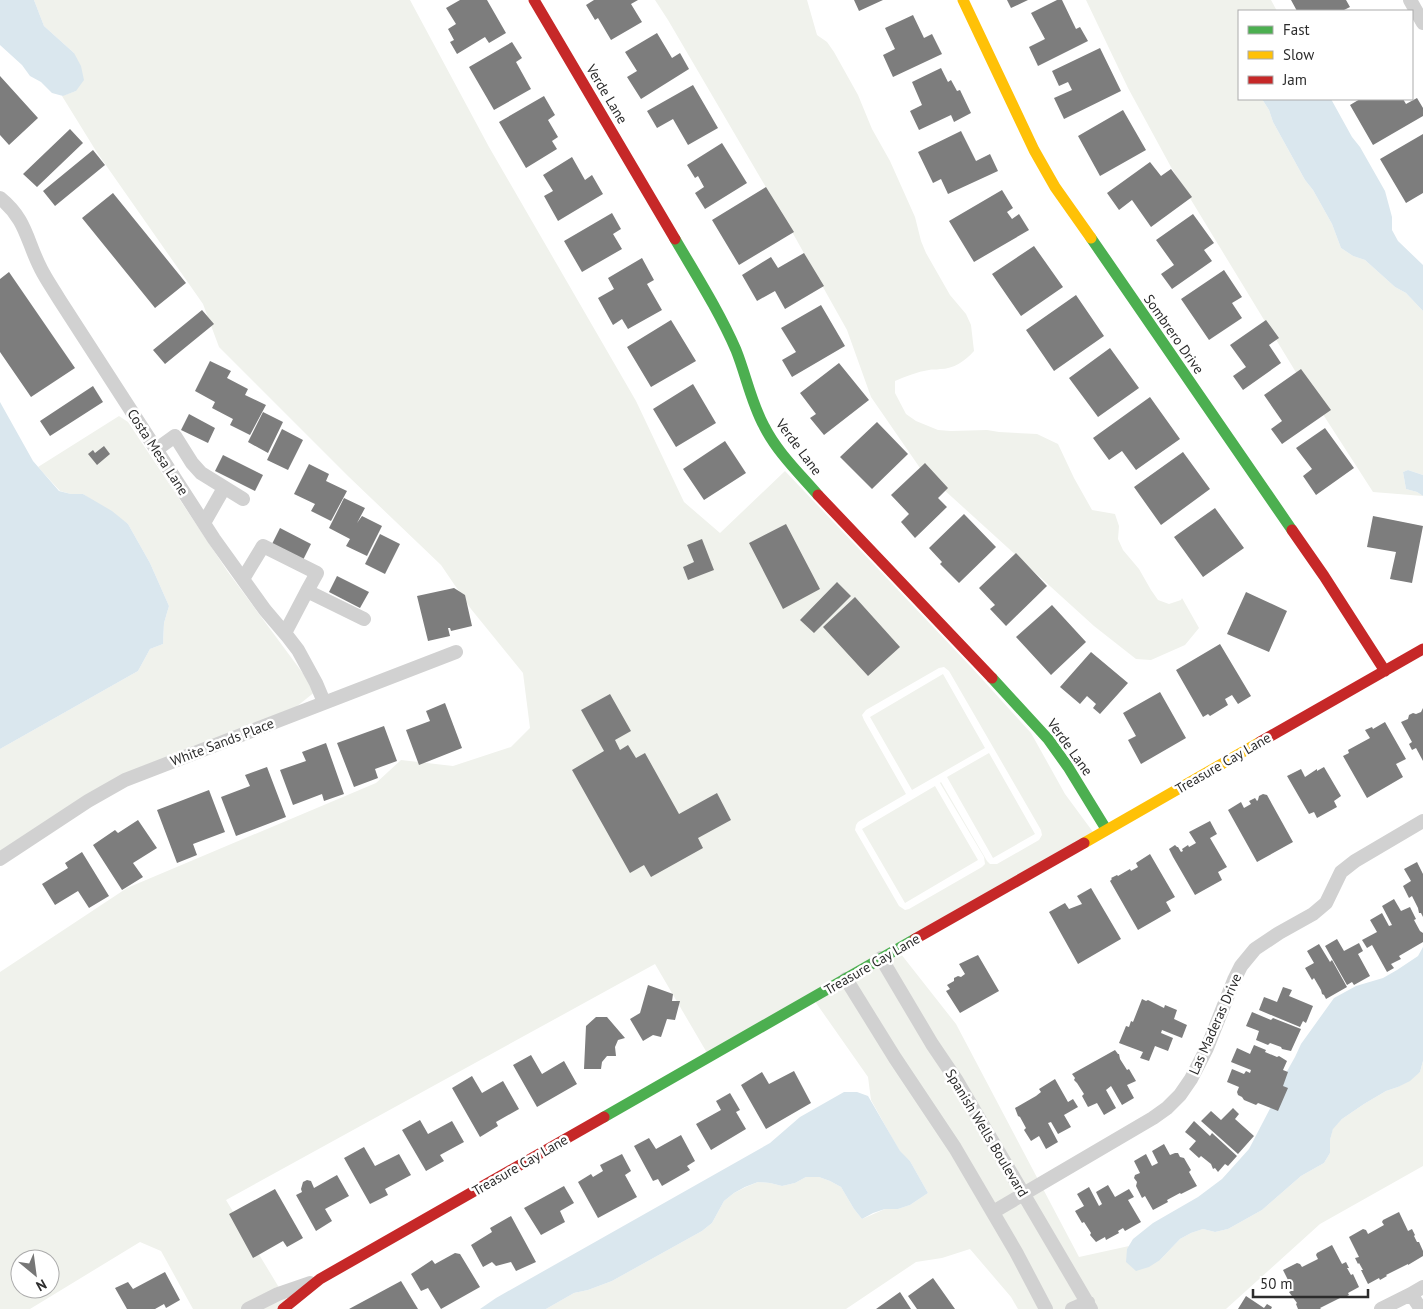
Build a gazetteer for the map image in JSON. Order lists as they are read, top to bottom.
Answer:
{
  "streets": {
    "street": [
      "Verde Lane",
      "Sombrero Drive",
      "Costa Mesa Lane",
      "White Sands Place",
      "Treasure Cay Lane",
      "Las Maderas Drive",
      "Spanish Wells Boulevard"
    ]
  },
  "crossings": [
    ["Verde Lane", "Treasure Cay Lane"],
    ["Sombrero Drive", "Treasure Cay Lane"],
    ["Costa Mesa Lane", "White Sands Place"],
    ["Treasure Cay Lane", "Spanish Wells Boulevard"],
    ["Las Maderas Drive", "Spanish Wells Boulevard"]
  ],
  "legend": ["Fast", "Slow", "Jam"],
  "scale_bar": "50 m",
  "north": "bottom right"
}
